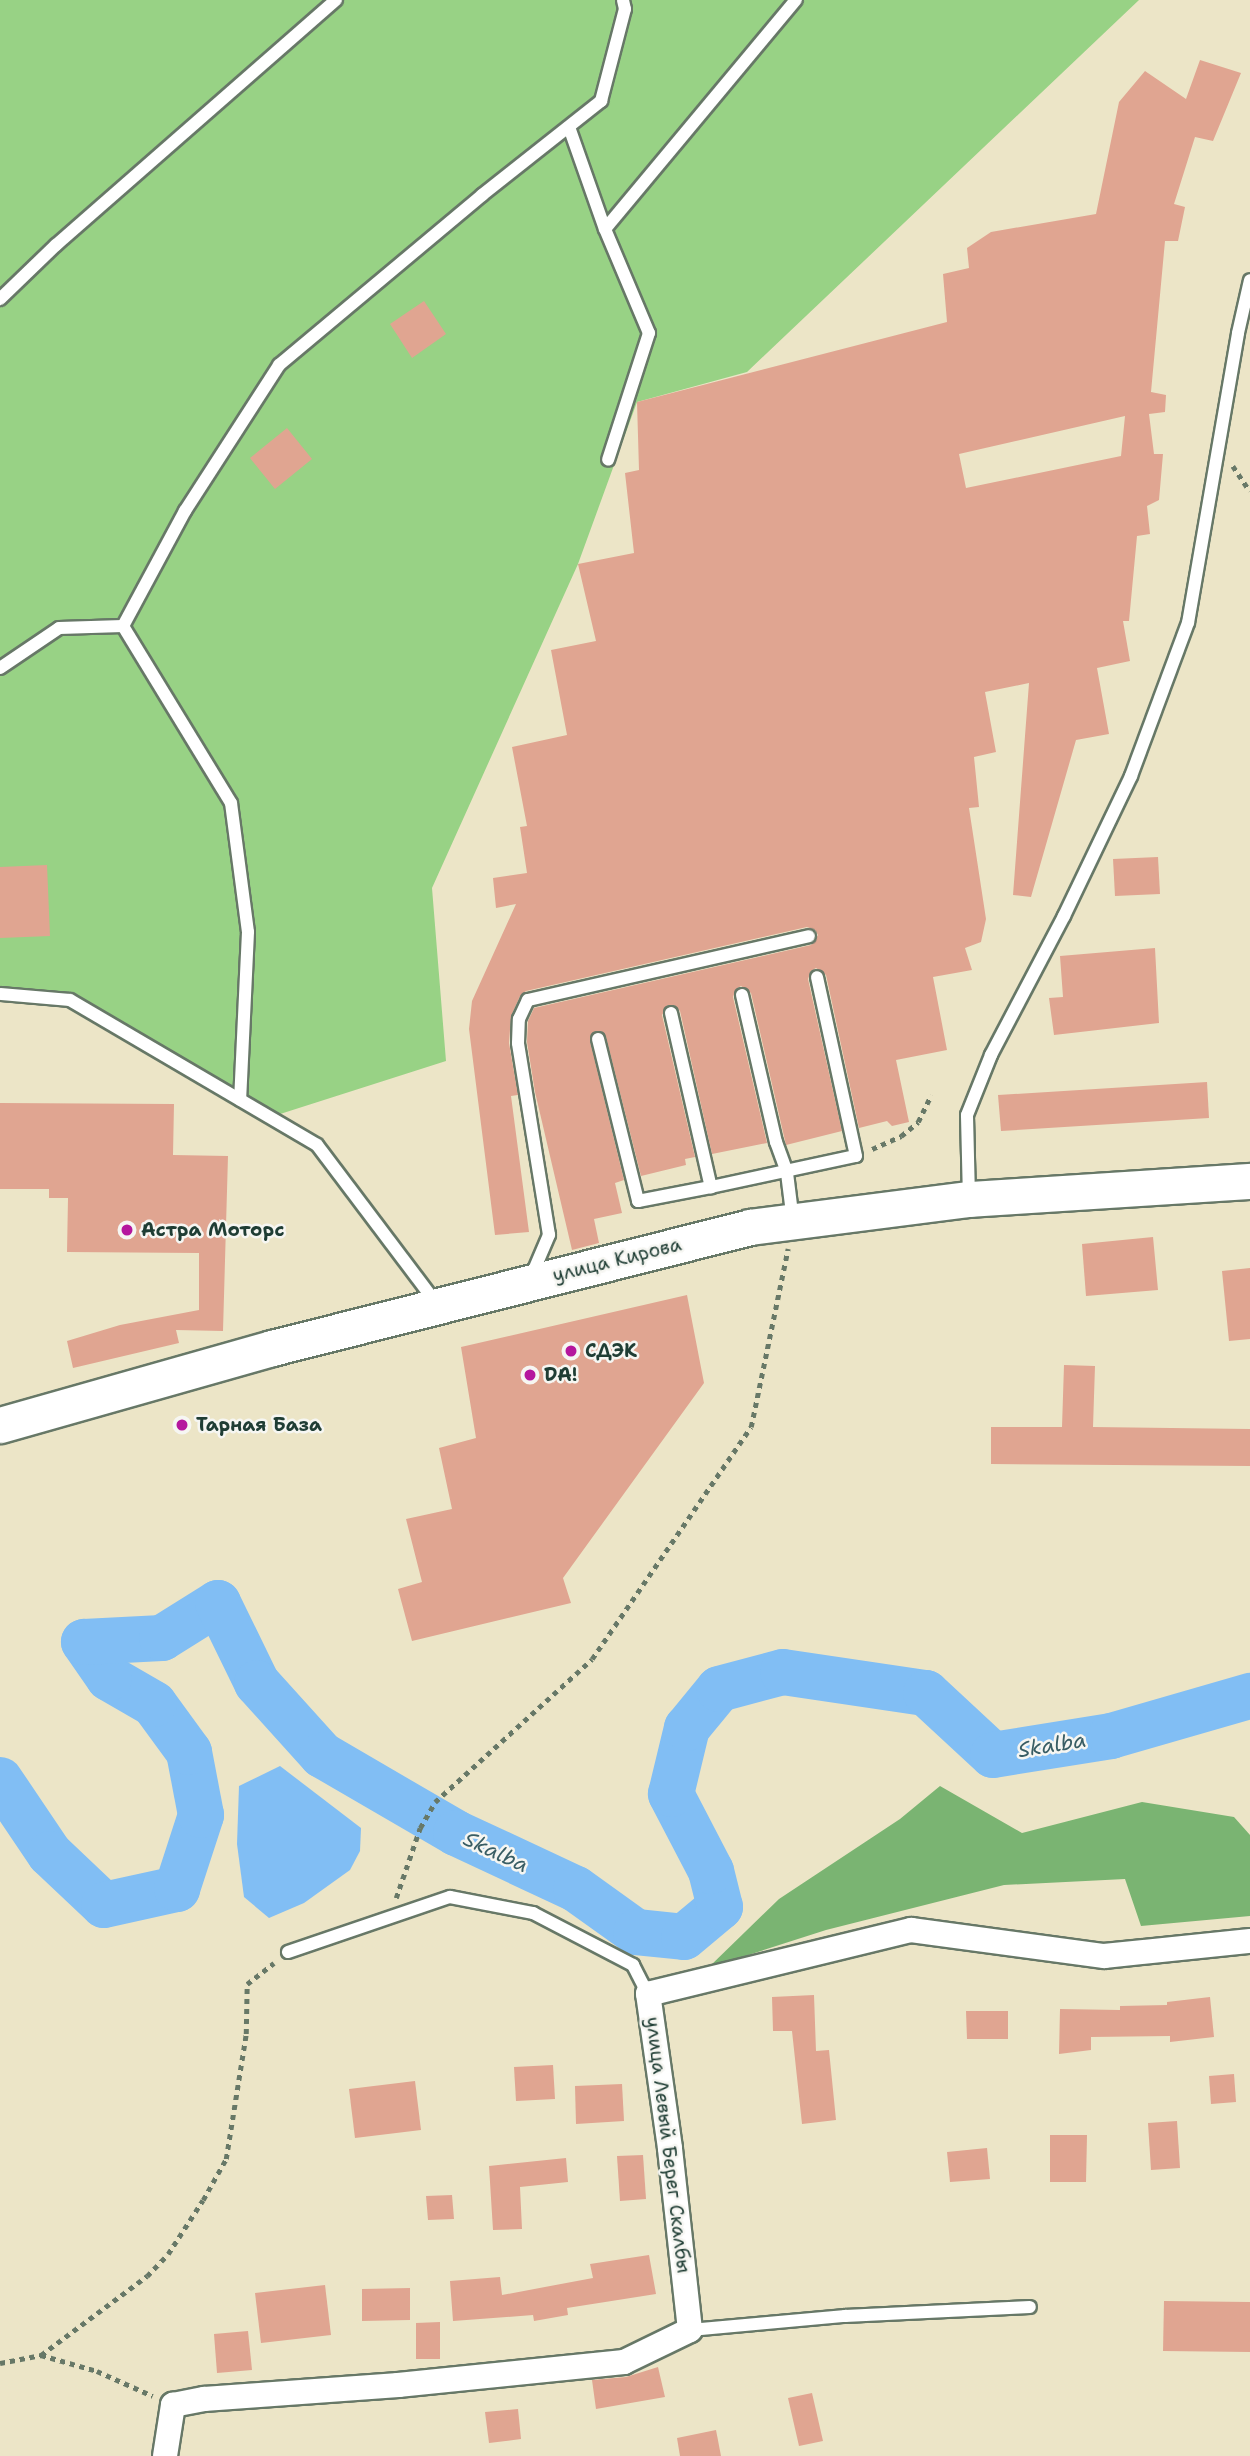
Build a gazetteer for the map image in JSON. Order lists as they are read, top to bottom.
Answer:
{
  "streets": {
    "street": ["улица Кирова", "улица Левый Берег Скалбы"]
  },
  "water": ["Skalba"],
  "places": [
    "Астра Моторс",
    "СДЭК",
    "DA!",
    "Тарная База"
  ]
}
